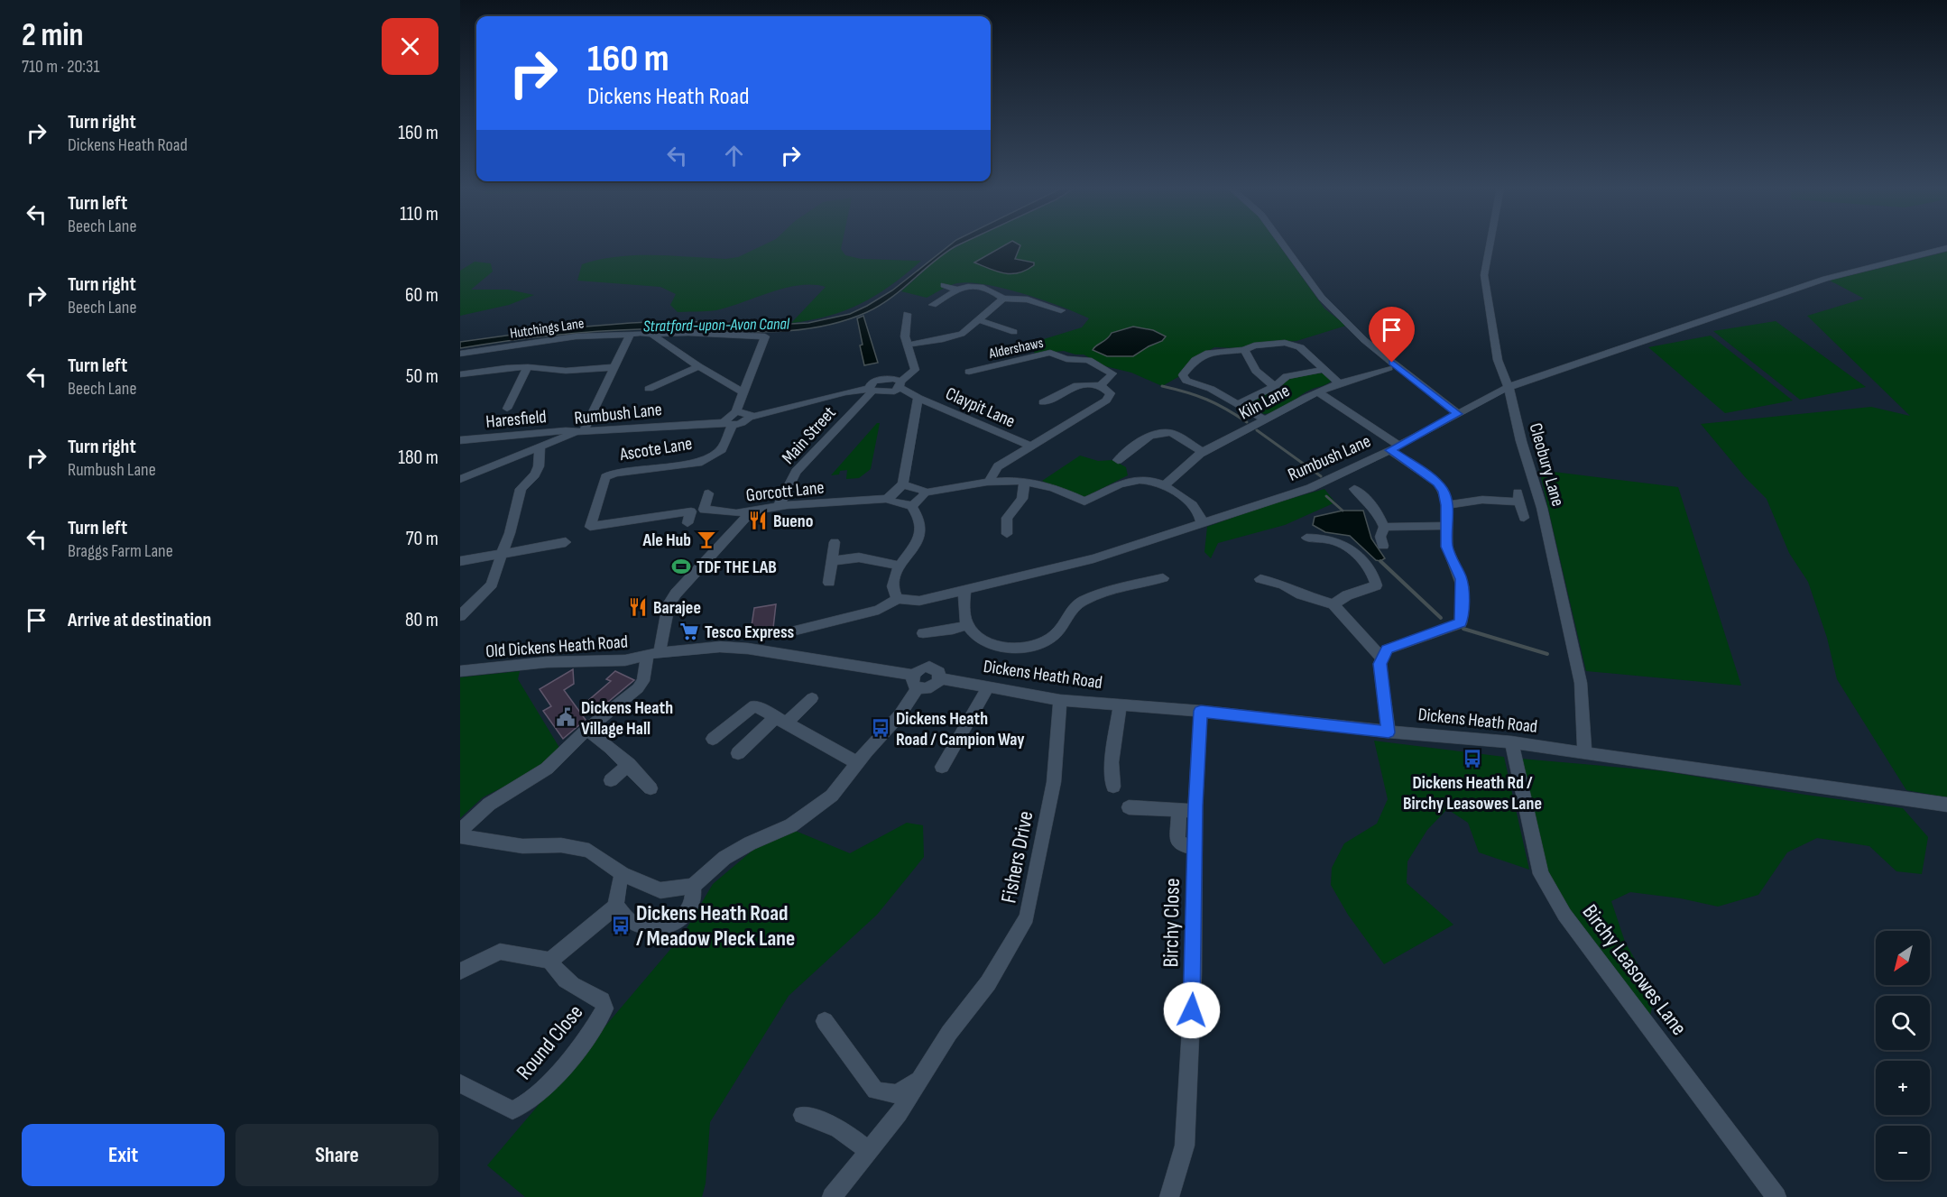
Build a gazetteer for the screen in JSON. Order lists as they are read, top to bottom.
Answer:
{
  "streets": {
    "street": [
      "Hutchings Lane",
      "Aldershaws",
      "Kiln Lane",
      "Claypit Lane",
      "Rumbush Lane",
      "Haresfield",
      "Main Street",
      "Ascote Lane",
      "Cleobury Lane",
      "Gorcott Lane",
      "Old Dickens Heath Road",
      "Dickens Heath Road",
      "Fishers Drive",
      "Birchy Close",
      "Birchy Leasowes Lane",
      "Round Close"
    ]
  },
  "crossings": [
    ["Aldershaws", "Claypit Lane"],
    ["Rumbush Lane", "Haresfield"],
    ["Rumbush Lane", "Main Street"],
    ["Rumbush Lane", "Ascote Lane"],
    ["Rumbush Lane", "Cleobury Lane"],
    ["Main Street", "Gorcott Lane"],
    ["Cleobury Lane", "Dickens Heath Road"],
    ["Old Dickens Heath Road", "Dickens Heath Road"],
    ["Dickens Heath Road", "Fishers Drive"],
    ["Dickens Heath Road", "Birchy Close"],
    ["Dickens Heath Road", "Birchy Leasowes Lane"]
  ],
  "water": ["Stratford-upon-Avon Canal"],
  "places": {
    "restaurant": ["Bueno", "Barajee"],
    "bar": ["Ale Hub"],
    "sports": ["TDF THE LAB"],
    "supermarket": ["Tesco Express"],
    "public building": ["Dickens Heath Village Hall"],
    "bus stop": ["Dickens Heath Road / Campion Way", "Dickens Heath Rd / Birchy Leasowes Lane", "Dickens Heath Road / Meadow Pleck Lane"]
  },
  "north": "bottom left",
  "page": {
    "heading": ["2 min", "710 m · 20:31"],
    "turn": ["160 m", "Dickens Heath Road"],
    "list": [
      {
        "name": "Turn right",
        "note": "Dickens Heath Road",
        "value": "160 m"
      },
      {
        "name": "Turn left",
        "note": "Beech Lane",
        "value": "110 m"
      },
      {
        "name": "Turn right",
        "note": "Beech Lane",
        "value": "60 m"
      },
      {
        "name": "Turn left",
        "note": "Beech Lane",
        "value": "50 m"
      },
      {
        "name": "Turn right",
        "note": "Rumbush Lane",
        "value": "180 m"
      },
      {
        "name": "Turn left",
        "note": "Braggs Farm Lane",
        "value": "70 m"
      },
      {
        "name": "Arrive at destination",
        "value": "80 m"
      }
    ],
    "map_buttons": ["+", "−"],
    "buttons": ["Exit", "Share"]
  }
}
